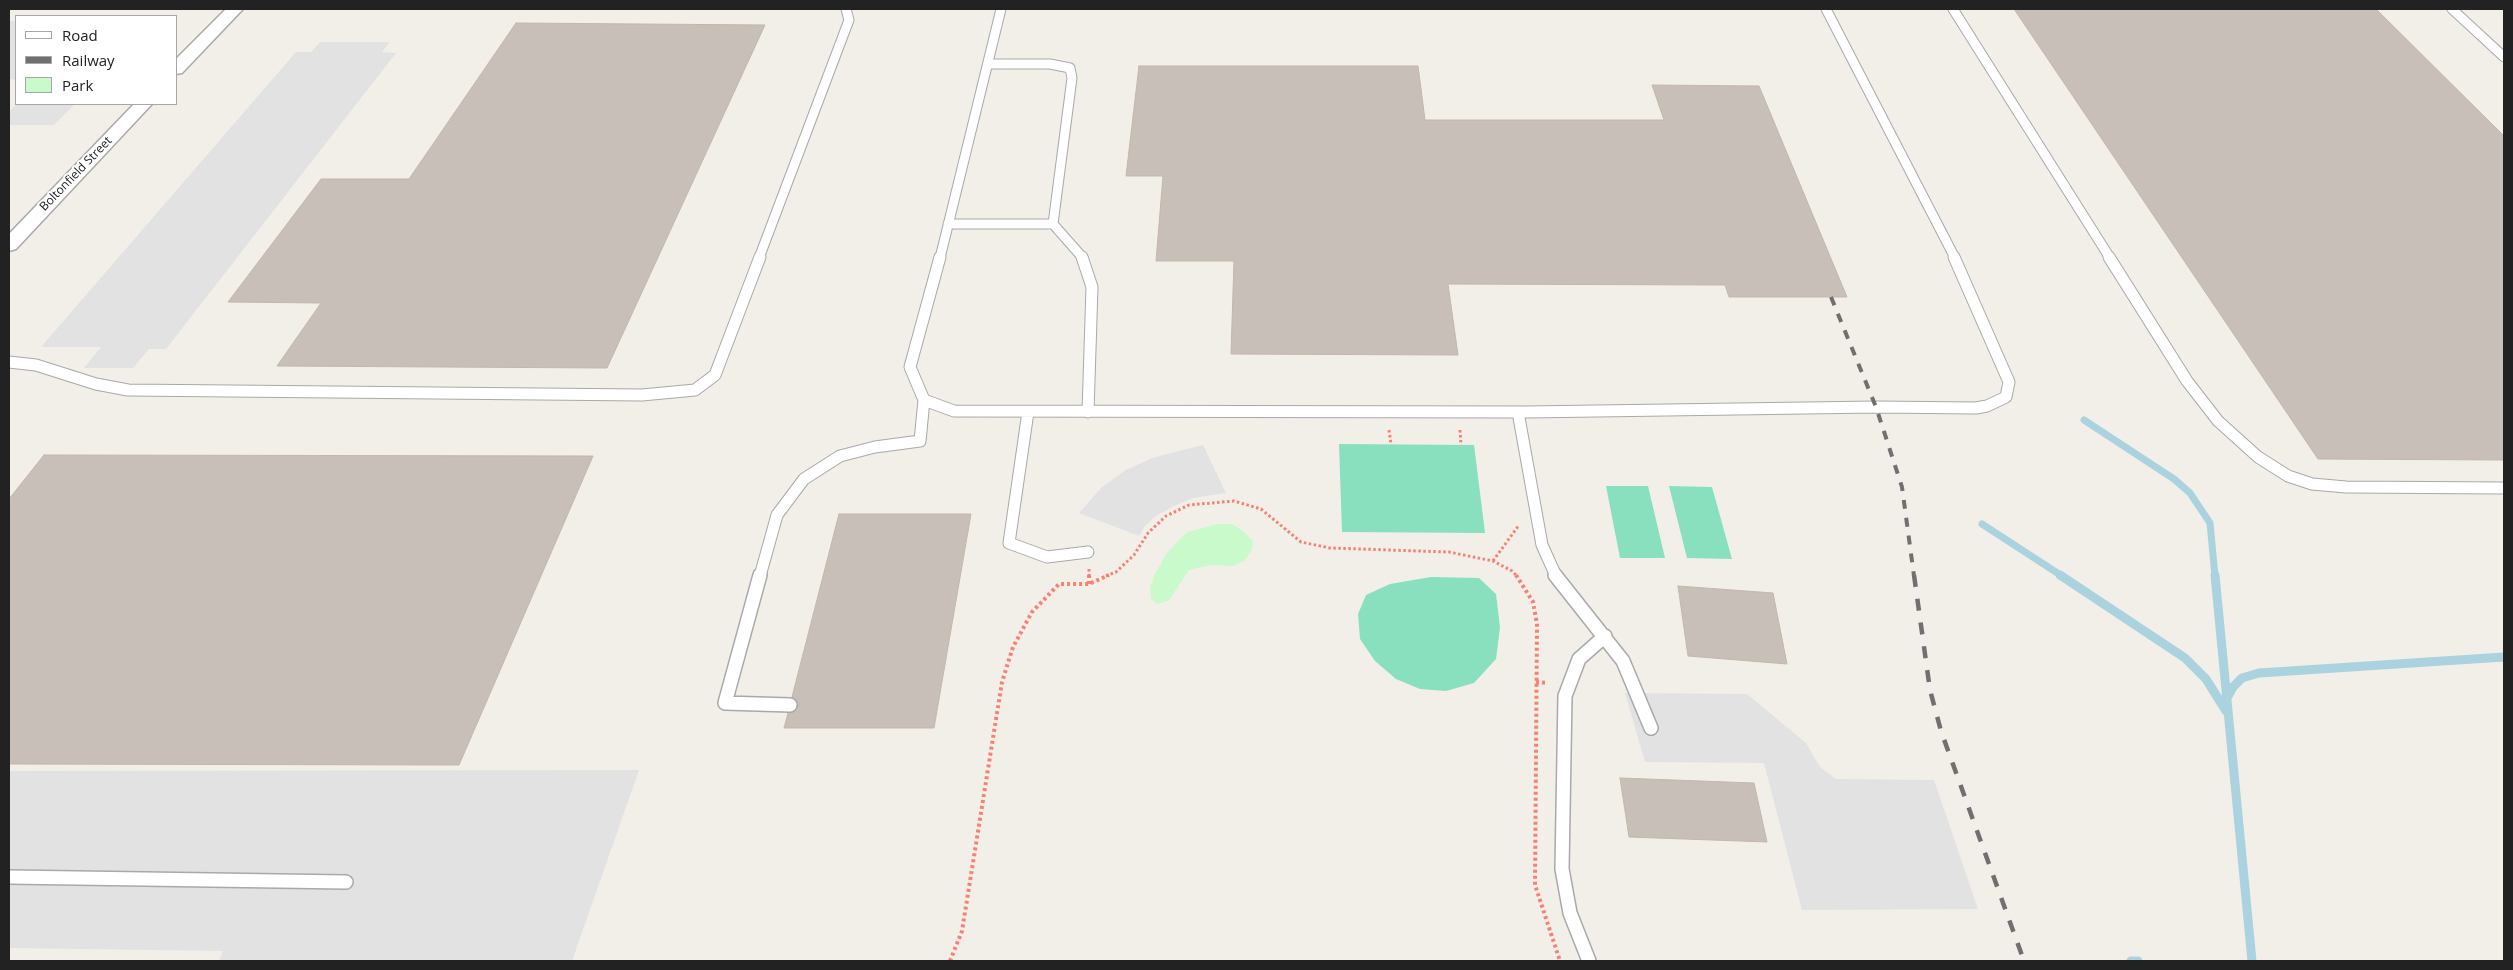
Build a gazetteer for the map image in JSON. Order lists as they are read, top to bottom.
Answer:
{
  "streets": {
    "street": ["Boltonfield Street"]
  },
  "legend": ["Road", "Railway", "Park"]
}
